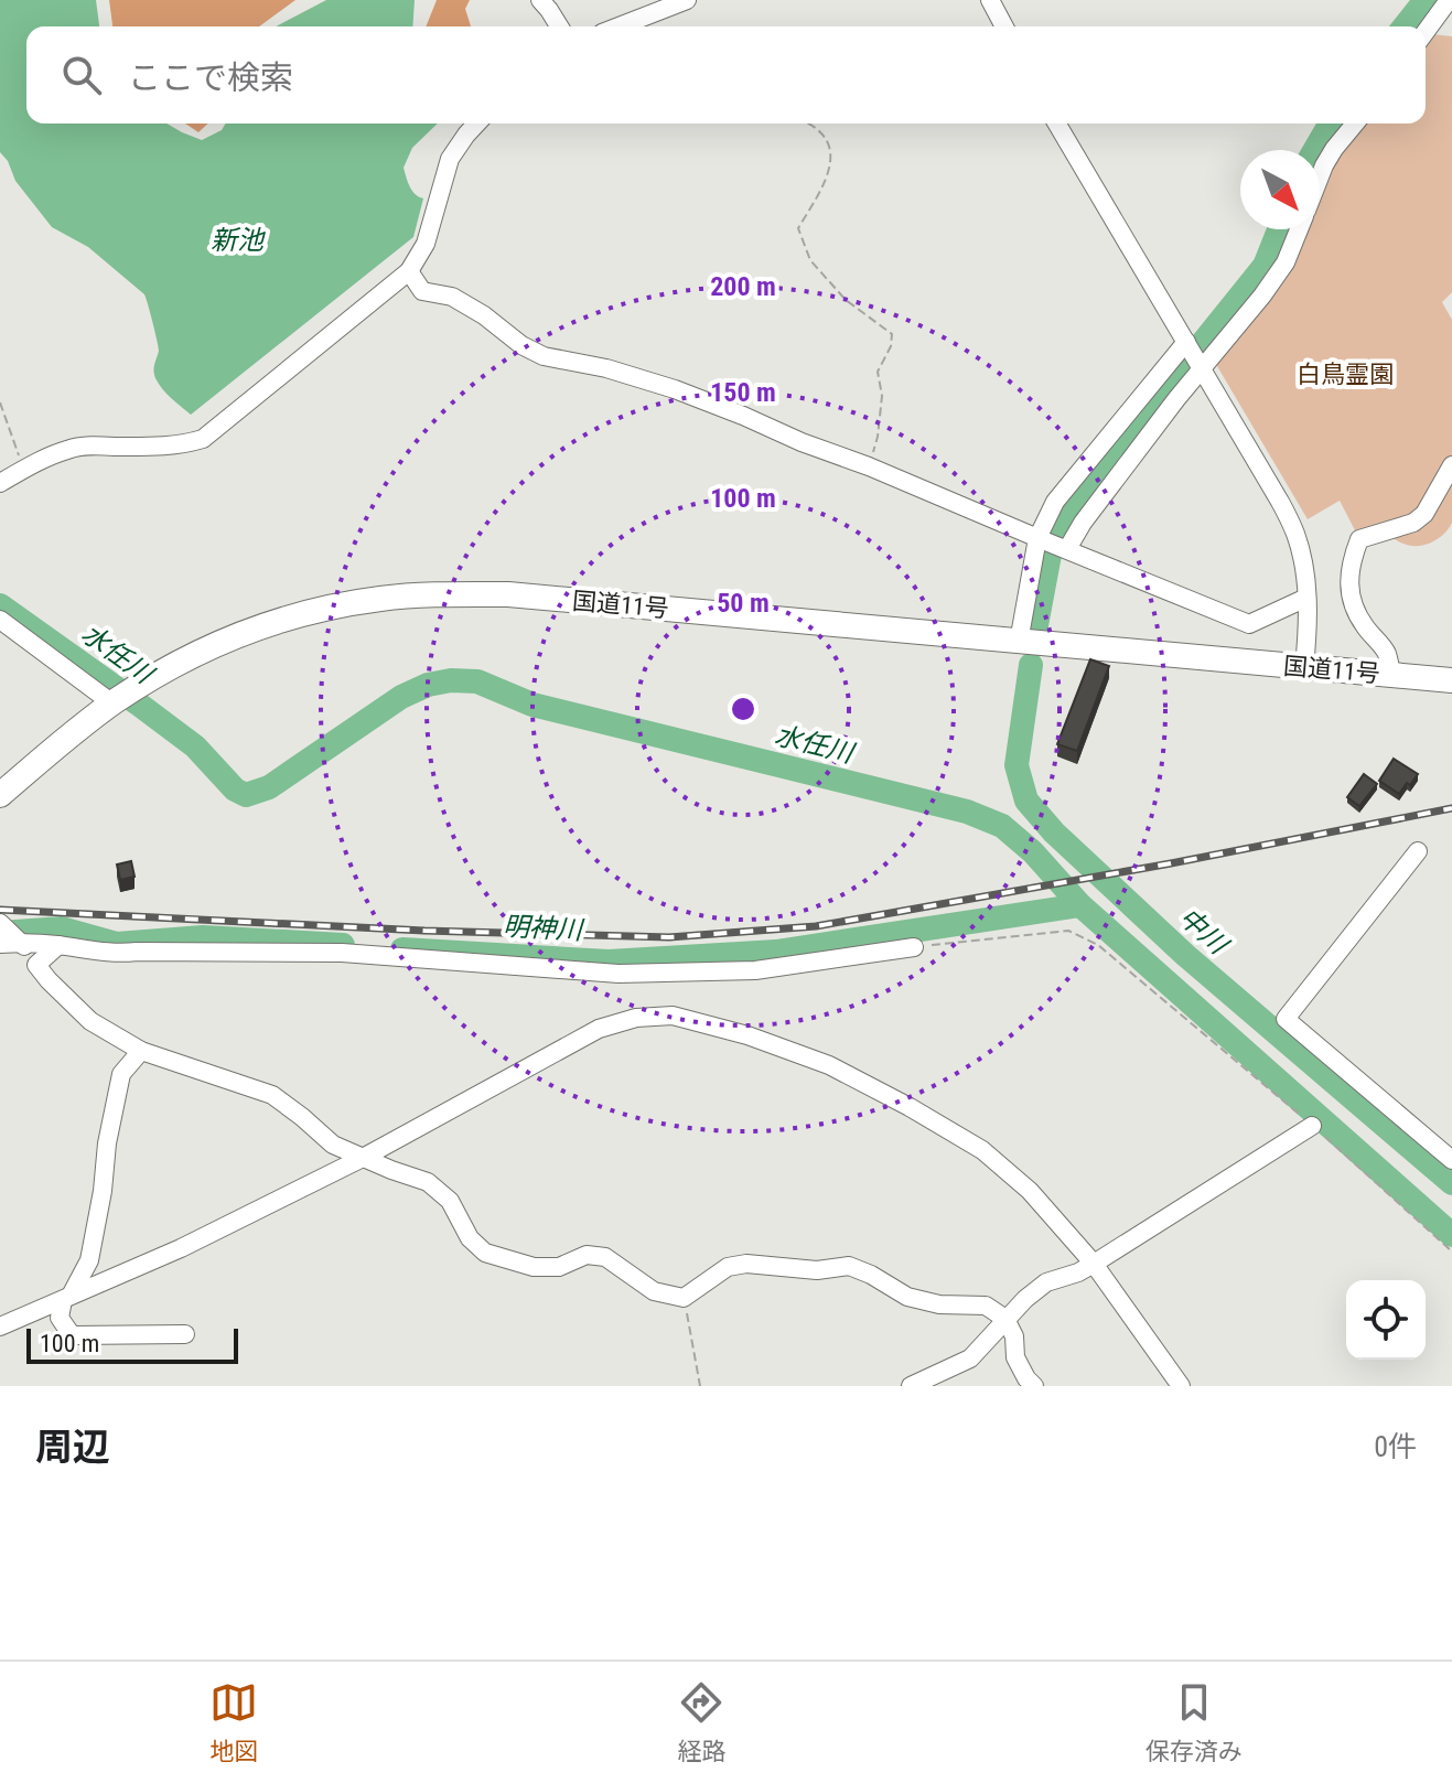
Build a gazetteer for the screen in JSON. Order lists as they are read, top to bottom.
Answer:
{
  "streets": {
    "highway": ["国道11号"]
  },
  "water": [
    "新池",
    "水任川",
    "明神川",
    "中川"
  ],
  "parks": ["白鳥霊園"],
  "scale_bar": "100 m",
  "north": "bottom right",
  "page": {
    "search": "ここで検索",
    "scale": "100 m",
    "heading": ["周辺", "0件"],
    "nav": ["地図", "経路", "保存済み"]
  },
  "rings": [
    "200 m",
    "150 m",
    "100 m",
    "50 m"
  ]
}
